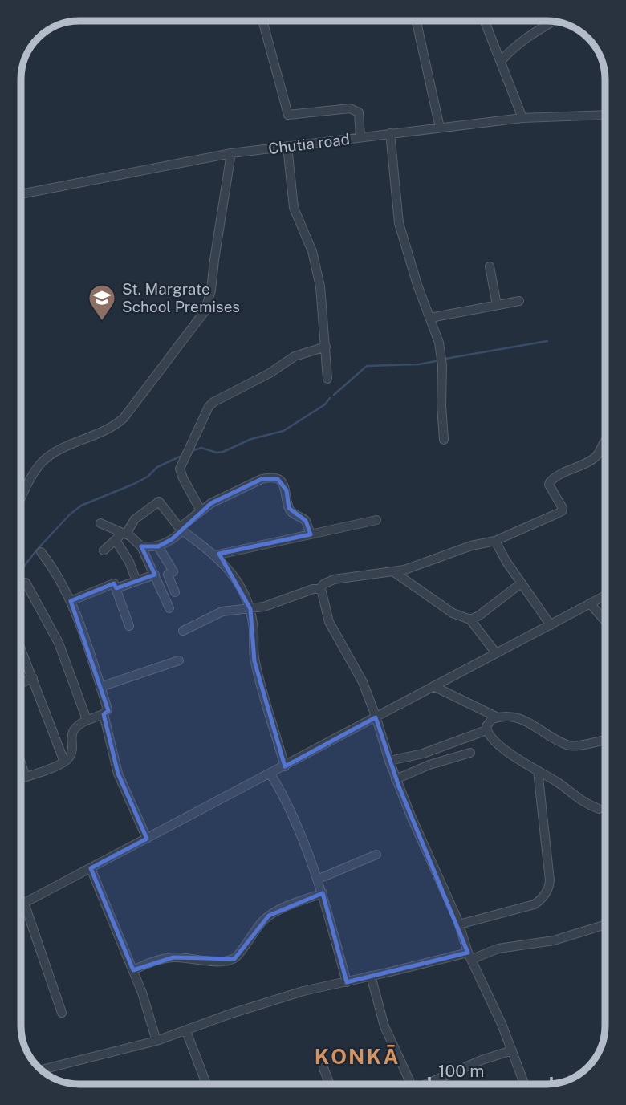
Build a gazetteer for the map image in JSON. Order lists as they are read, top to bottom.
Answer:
{
  "streets": {
    "street": ["Chutia road"]
  },
  "districts": ["KONKĀ"],
  "places": {
    "school or university": ["St. Margrate School Premises"]
  },
  "scale_bar": "100 m"
}
